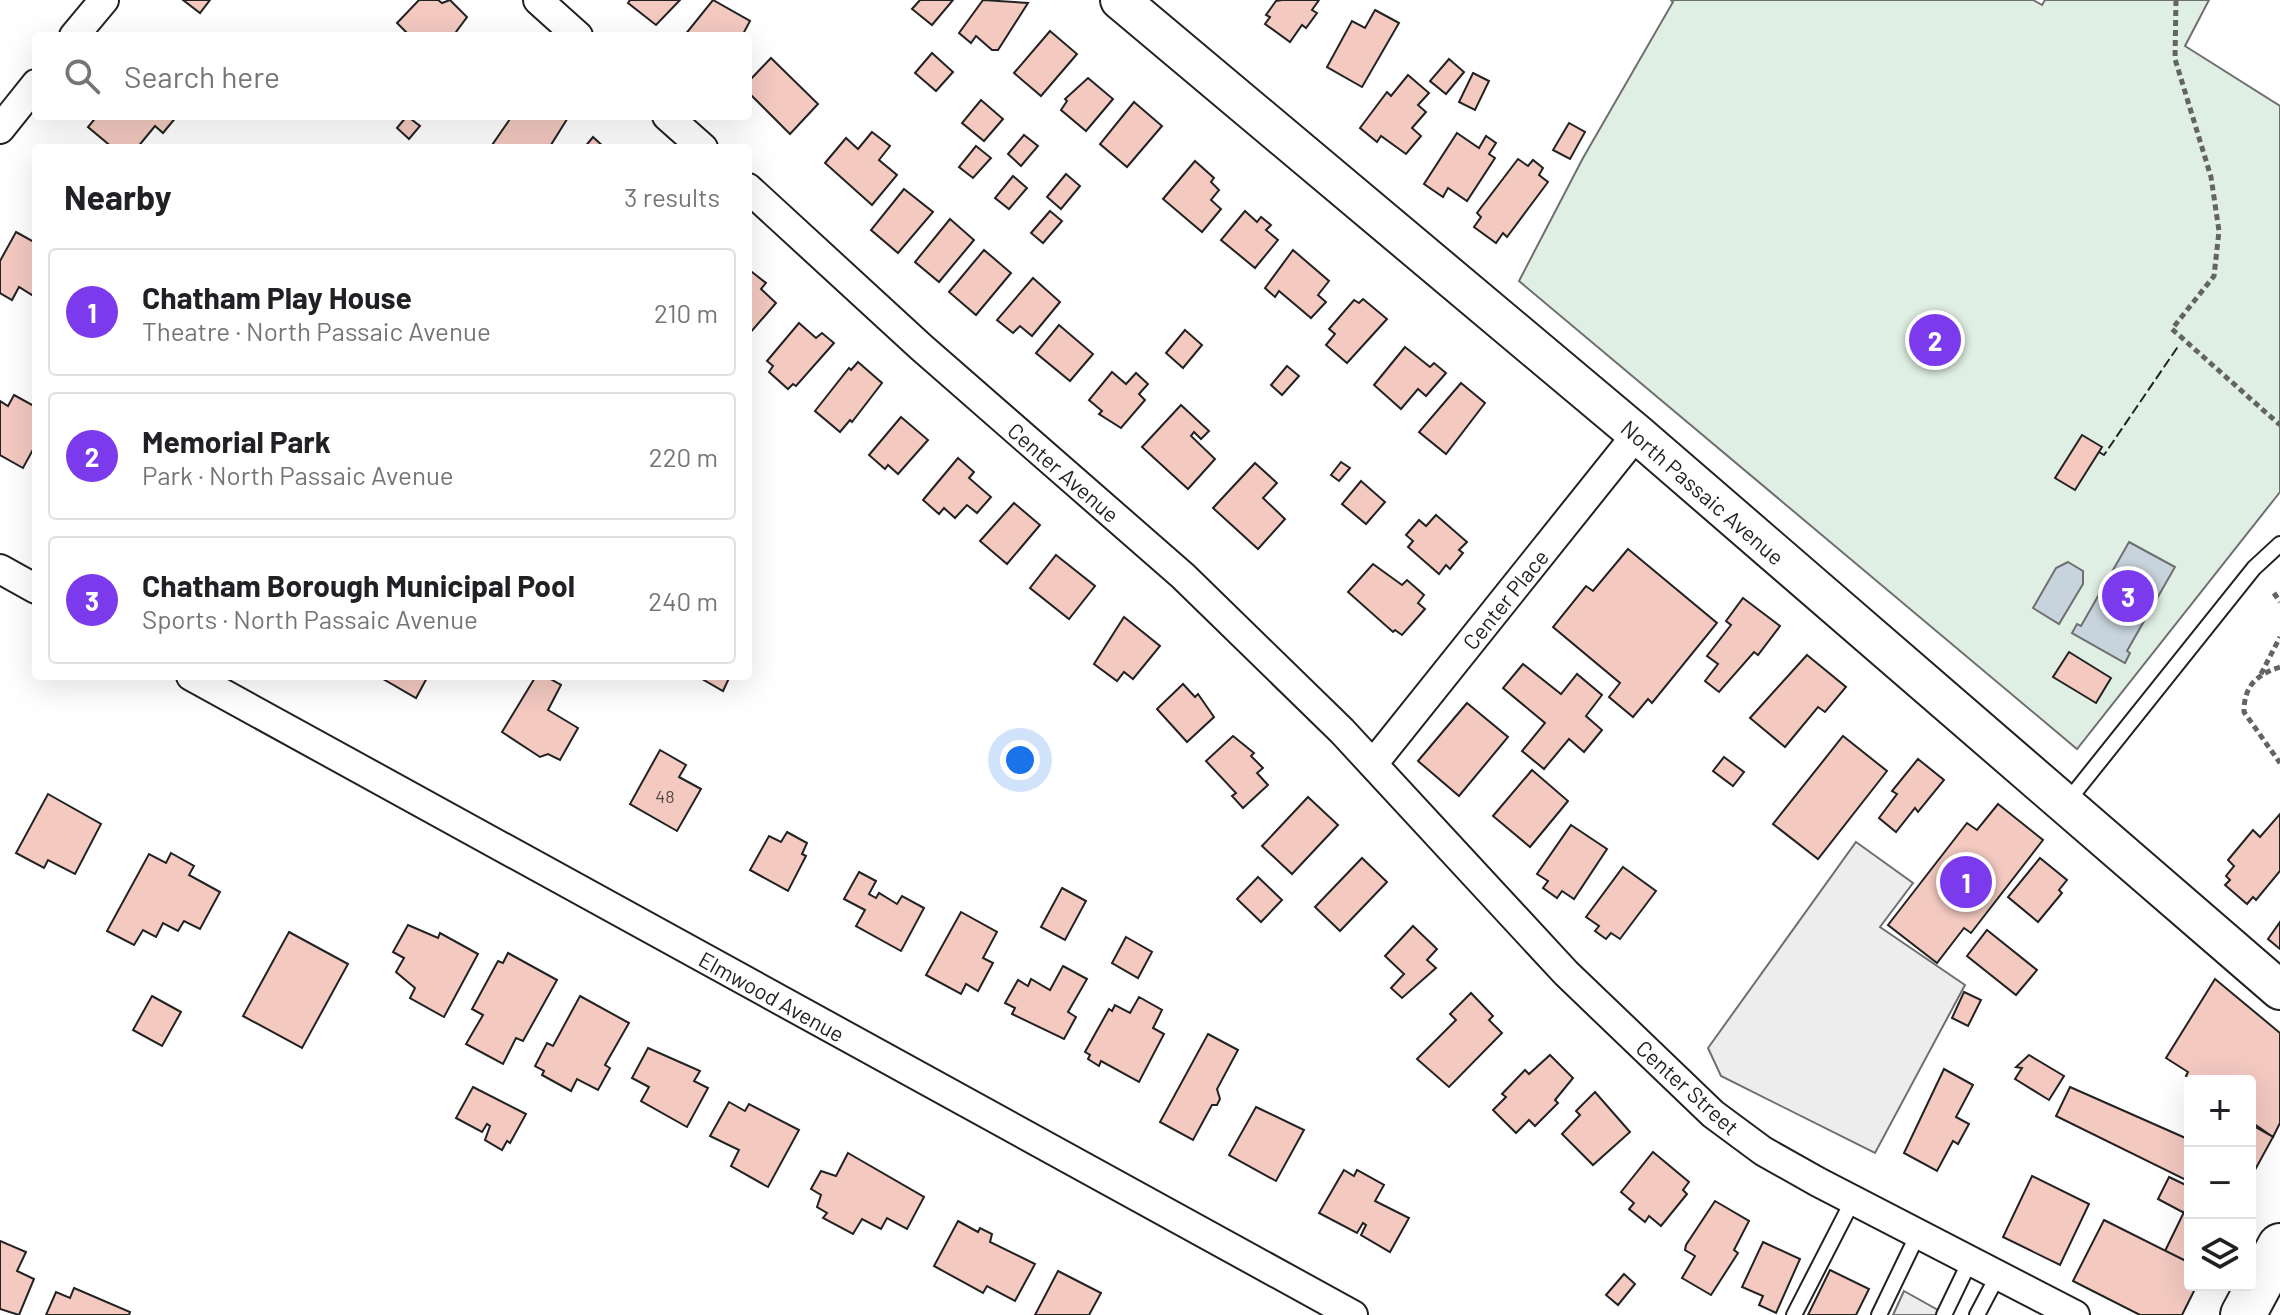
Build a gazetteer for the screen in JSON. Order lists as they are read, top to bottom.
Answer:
{
  "streets": {
    "main road": ["North Passaic Avenue"],
    "street": [
      "Center Avenue",
      "Center Place",
      "Elmwood Avenue",
      "Center Street"
    ]
  },
  "crossings": [
    ["Center Avenue", "Center Place"],
    ["Center Avenue", "Center Street"],
    ["North Passaic Avenue", "Center Place"],
    ["Center Place", "Center Street"]
  ],
  "house_numbers": ["48"],
  "page": {
    "search": "Search here",
    "heading": ["Nearby", "3 results"],
    "list": [
      {
        "mark": "1",
        "name": "Chatham Play House",
        "note": "Theatre · North Passaic Avenue",
        "value": "210 m"
      },
      {
        "mark": "2",
        "name": "Memorial Park",
        "note": "Park · North Passaic Avenue",
        "value": "220 m"
      },
      {
        "mark": "3",
        "name": "Chatham Borough Municipal Pool",
        "note": "Sports · North Passaic Avenue",
        "value": "240 m"
      }
    ],
    "pins": ["2", "3", "1"],
    "map_buttons": ["+", "−"]
  }
}
